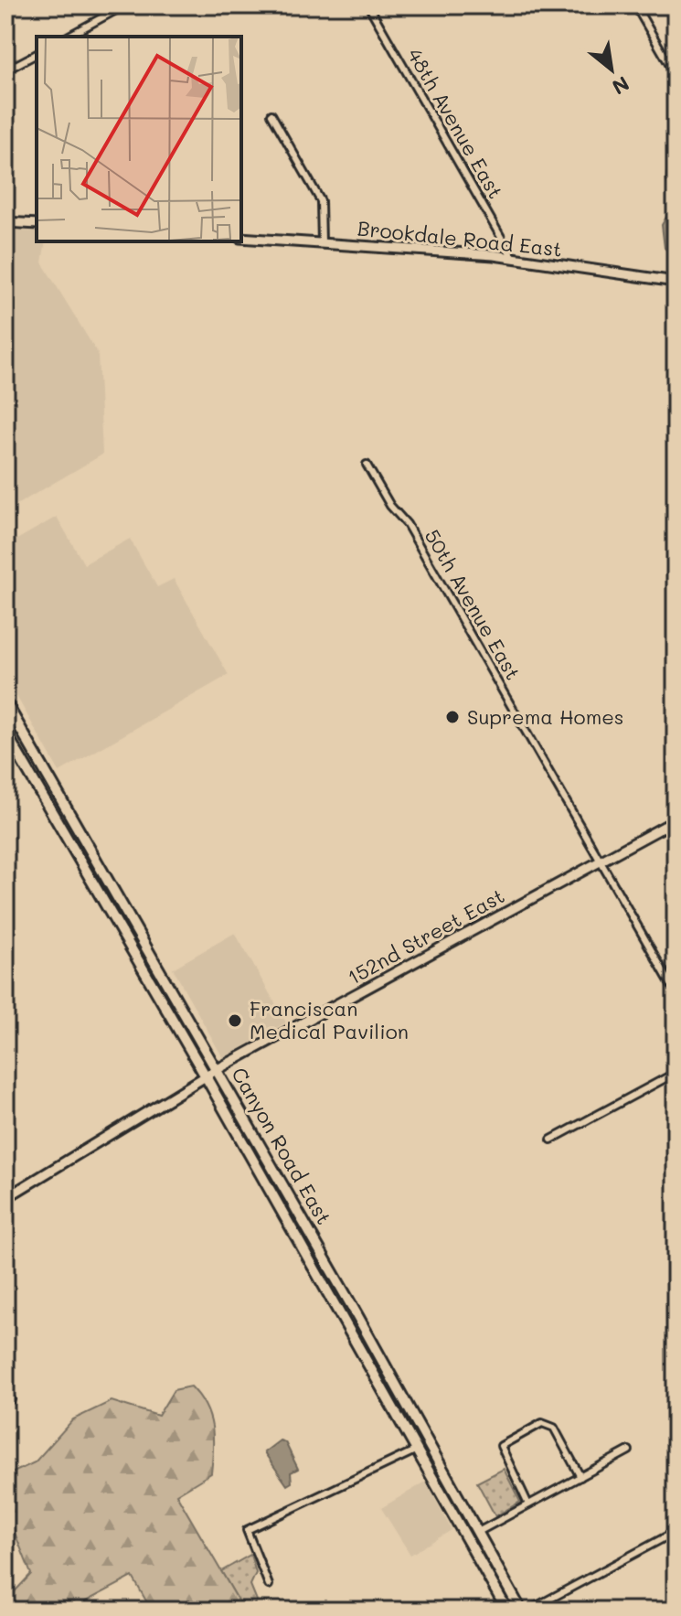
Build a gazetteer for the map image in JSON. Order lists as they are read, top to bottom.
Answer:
{
  "streets": {
    "main road": ["Canyon Road East"],
    "street": [
      "48th Avenue East",
      "Brookdale Road East",
      "50th Avenue East",
      "152nd Street East"
    ]
  },
  "crossings": [
    ["48th Avenue East", "Brookdale Road East"],
    ["50th Avenue East", "152nd Street East"],
    ["152nd Street East", "Canyon Road East"]
  ],
  "places": ["Suprema Homes", "Franciscan Medical Pavilion"],
  "north": "bottom right"
}
